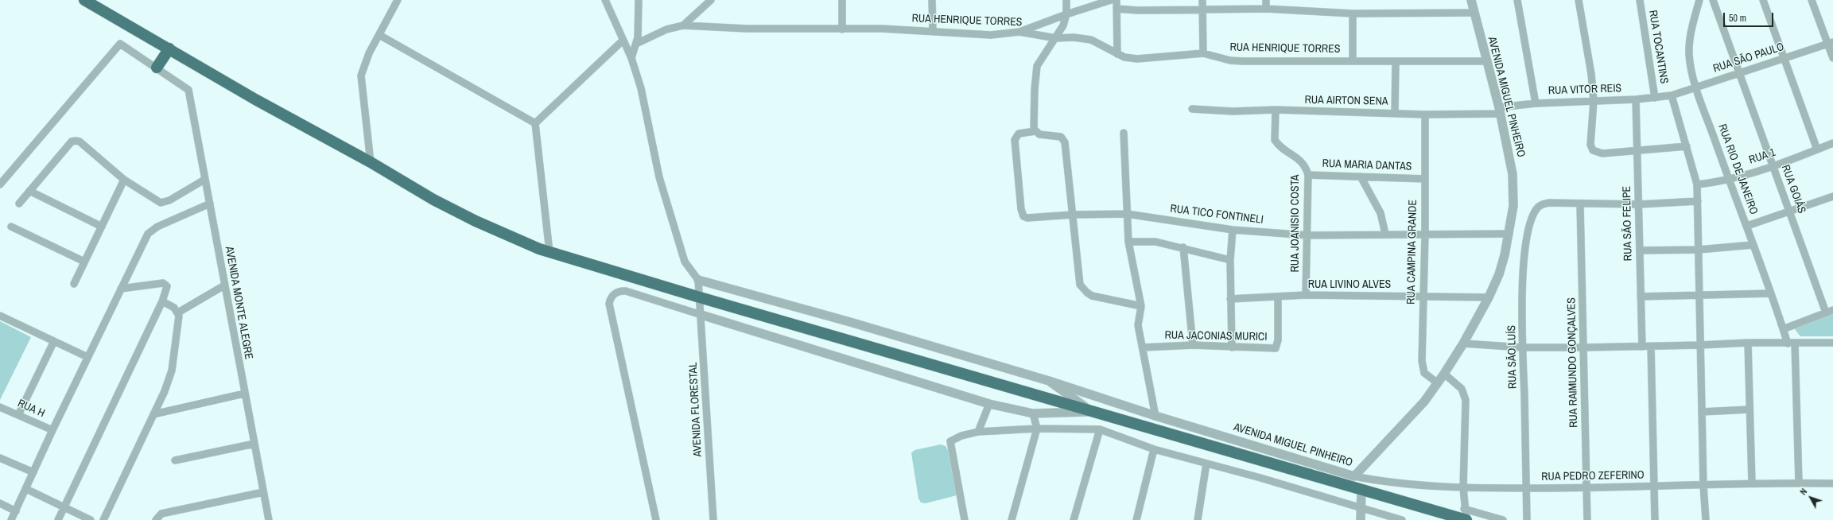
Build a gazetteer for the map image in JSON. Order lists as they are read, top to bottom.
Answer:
{
  "streets": {
    "street": [
      "RUA HENRIQUE TORRES",
      "RUA TOCANTINS",
      "RUA SÃO PAULO",
      "RUA VITOR REIS",
      "AVENIDA MIGUEL PINHEIRO",
      "RUA AIRTON SENA",
      "RUA 1",
      "RUA MARIA DANTAS",
      "RUA RIO DE JANEIRO",
      "RUA GOIÁS",
      "RUA TICO FONTINELI",
      "RUA JOANISIO COSTA",
      "RUA SÃO FELIPE",
      "RUA CAMPINA GRANDE",
      "RUA LIVINO ALVES",
      "AVENIDA MONTE ALEGRE",
      "RUA JACONIAS MURICI",
      "RUA SÃO LUÍS",
      "RUA RAIMUNDO GONÇALVES",
      "RUA H",
      "AVENIDA FLORESTAL",
      "RUA PEDRO ZEFERINO"
    ]
  },
  "crossings": [
    ["RUA HENRIQUE TORRES", "AVENIDA MIGUEL PINHEIRO"],
    ["RUA TOCANTINS", "RUA VITOR REIS"],
    ["RUA SÃO PAULO", "RUA VITOR REIS"],
    ["RUA SÃO PAULO", "RUA RIO DE JANEIRO"],
    ["RUA SÃO PAULO", "RUA GOIÁS"],
    ["RUA VITOR REIS", "AVENIDA MIGUEL PINHEIRO"],
    ["RUA VITOR REIS", "RUA AIRTON SENA"],
    ["RUA VITOR REIS", "RUA SÃO FELIPE"],
    ["AVENIDA MIGUEL PINHEIRO", "RUA AIRTON SENA"],
    ["AVENIDA MIGUEL PINHEIRO", "RUA TICO FONTINELI"],
    ["AVENIDA MIGUEL PINHEIRO", "RUA CAMPINA GRANDE"],
    ["AVENIDA MIGUEL PINHEIRO", "RUA LIVINO ALVES"],
    ["AVENIDA MIGUEL PINHEIRO", "AVENIDA FLORESTAL"],
    ["AVENIDA MIGUEL PINHEIRO", "RUA PEDRO ZEFERINO"],
    ["RUA AIRTON SENA", "RUA JOANISIO COSTA"],
    ["RUA AIRTON SENA", "RUA CAMPINA GRANDE"],
    ["RUA 1", "RUA RIO DE JANEIRO"],
    ["RUA 1", "RUA GOIÁS"],
    ["RUA MARIA DANTAS", "RUA JOANISIO COSTA"],
    ["RUA MARIA DANTAS", "RUA CAMPINA GRANDE"],
    ["RUA RIO DE JANEIRO", "RUA PEDRO ZEFERINO"],
    ["RUA TICO FONTINELI", "RUA JOANISIO COSTA"],
    ["RUA TICO FONTINELI", "RUA CAMPINA GRANDE"],
    ["RUA JOANISIO COSTA", "RUA LIVINO ALVES"],
    ["RUA CAMPINA GRANDE", "RUA LIVINO ALVES"],
    ["RUA LIVINO ALVES", "RUA JACONIAS MURICI"],
    ["RUA SÃO LUÍS", "RUA RAIMUNDO GONÇALVES"],
    ["RUA SÃO LUÍS", "RUA PEDRO ZEFERINO"],
    ["RUA RAIMUNDO GONÇALVES", "RUA PEDRO ZEFERINO"]
  ],
  "scale_bar": "50 m",
  "north": "top left"
}
